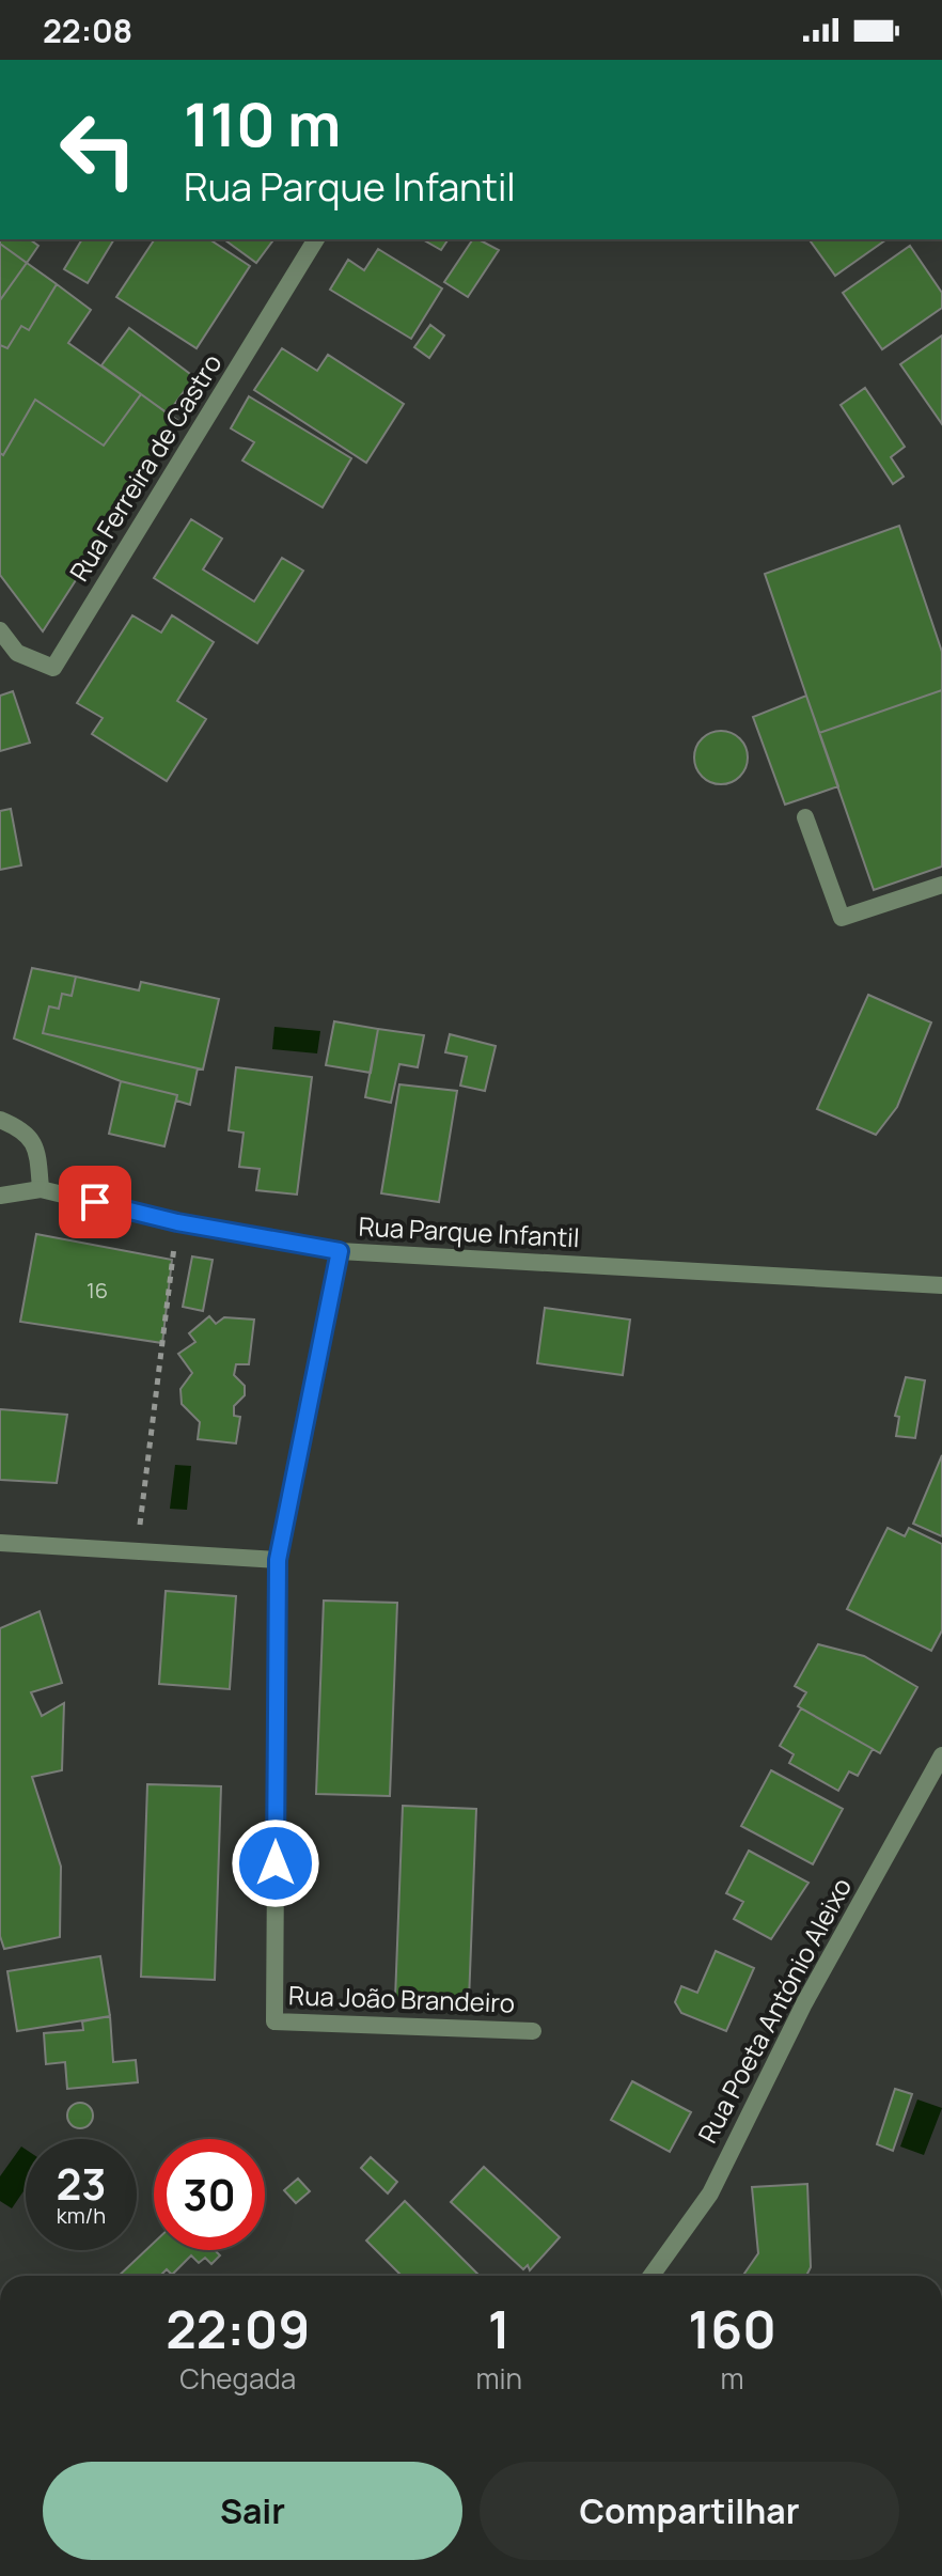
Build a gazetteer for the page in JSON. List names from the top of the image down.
{
  "streets": {
    "street": [
      "Rua Ferreira de Castro",
      "Rua Parque Infantil",
      "Rua João Brandeiro",
      "Rua Poeta António Aleixo"
    ]
  },
  "crossings": [
    ["Rua Parque Infantil", "Rua João Brandeiro"]
  ],
  "house_numbers": ["16"],
  "page": {
    "status": "22:08",
    "turn": ["110 m", "Rua Parque Infantil"],
    "speed": "23 km/h",
    "limit": "30",
    "eta": [
      "22:09",
      "Chegada",
      "1",
      "min",
      "160",
      "m"
    ],
    "buttons": ["Sair", "Compartilhar"]
  }
}
